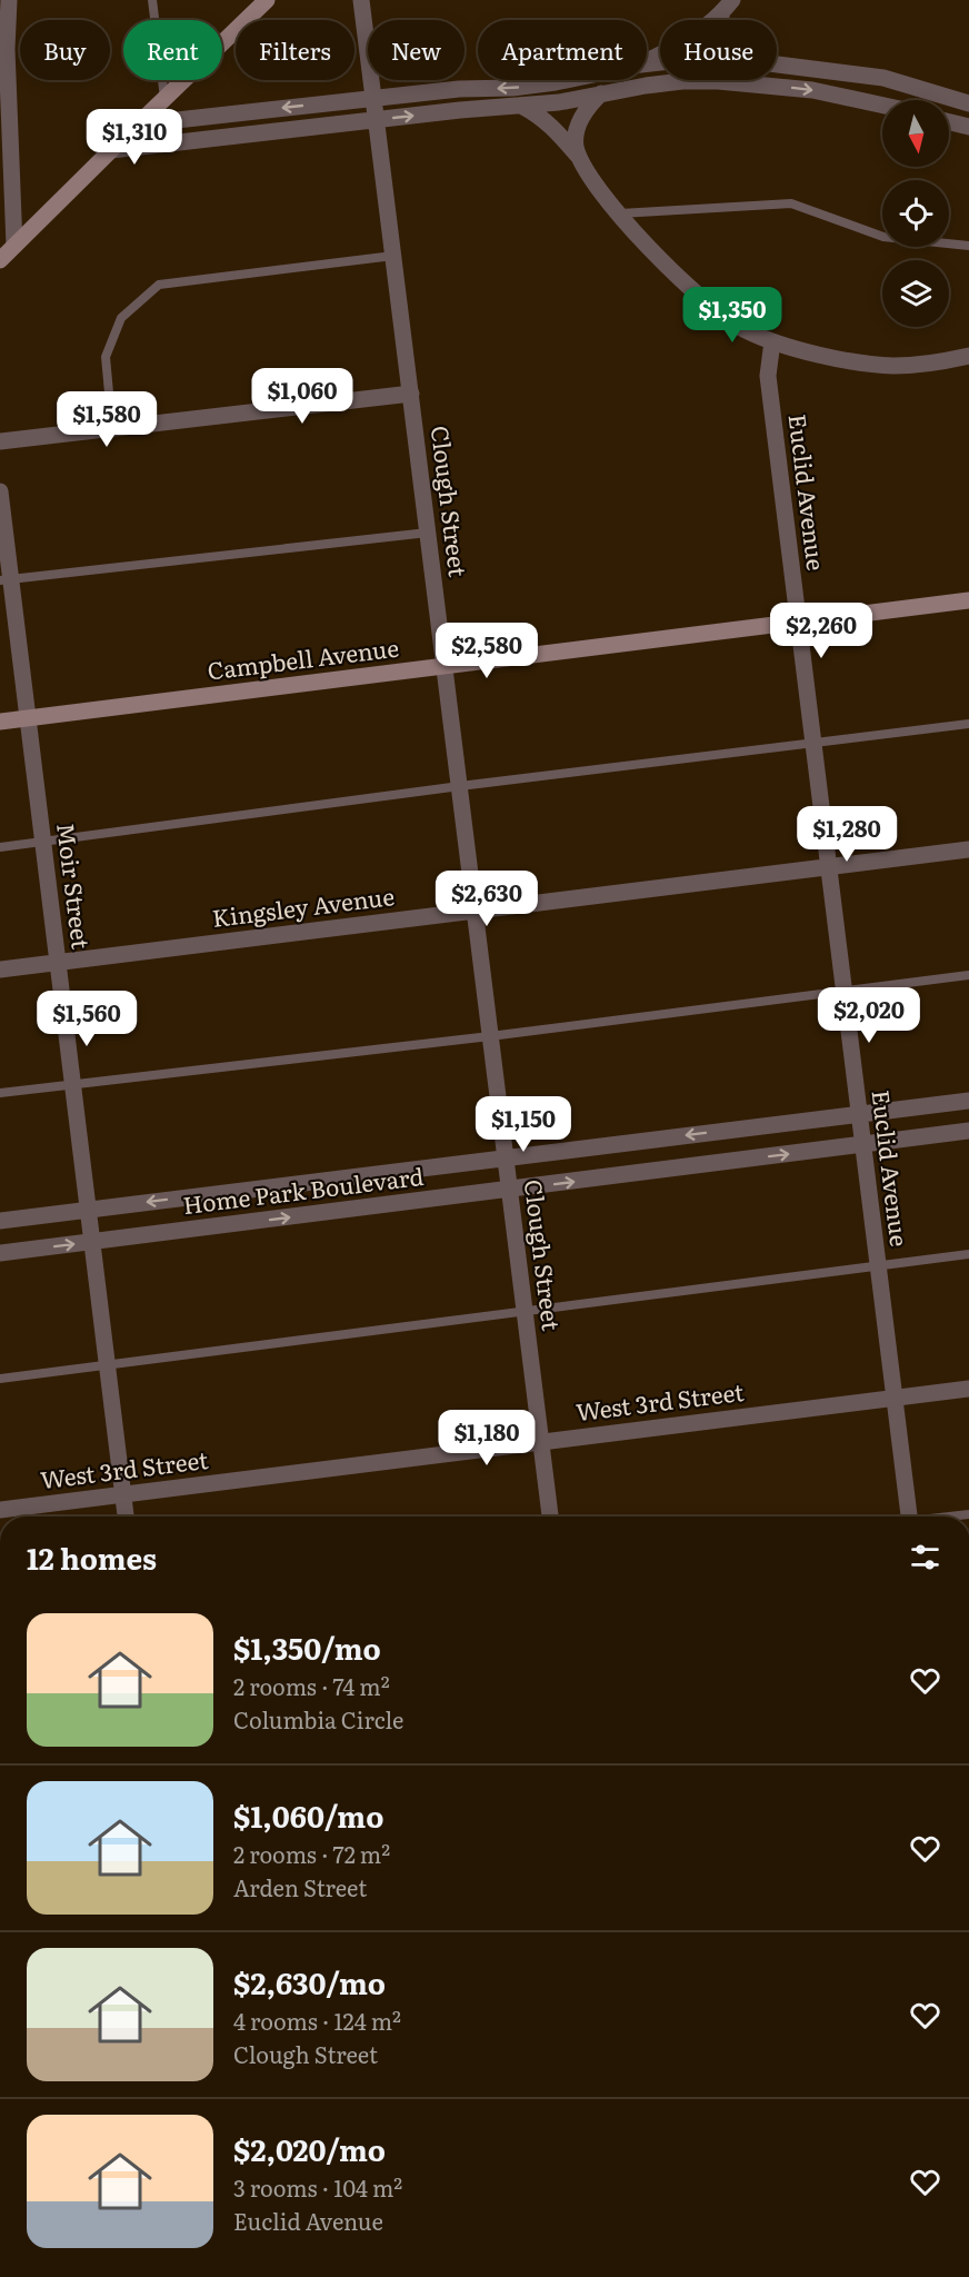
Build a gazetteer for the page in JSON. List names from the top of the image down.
{
  "streets": {
    "main road": ["Campbell Avenue"],
    "street": [
      "Euclid Avenue",
      "Clough Street",
      "Moir Street",
      "Kingsley Avenue",
      "Home Park Boulevard",
      "West 3rd Street"
    ]
  },
  "crossings": [
    ["Euclid Avenue", "Campbell Avenue"],
    ["Euclid Avenue", "Kingsley Avenue"],
    ["Euclid Avenue", "Home Park Boulevard"],
    ["Euclid Avenue", "West 3rd Street"],
    ["Clough Street", "Campbell Avenue"],
    ["Clough Street", "Kingsley Avenue"],
    ["Clough Street", "Home Park Boulevard"],
    ["Clough Street", "West 3rd Street"],
    ["Campbell Avenue", "Moir Street"],
    ["Moir Street", "Kingsley Avenue"],
    ["Moir Street", "Home Park Boulevard"],
    ["Moir Street", "West 3rd Street"]
  ],
  "north": "bottom",
  "page": {
    "chip": [
      "Buy",
      "Rent",
      "Filters",
      "New",
      "Apartment",
      "House"
    ],
    "price": [
      "$1,310",
      "$1,350",
      "$1,060",
      "$1,580",
      "$2,260",
      "$2,580",
      "$1,280",
      "$2,630",
      "$2,020",
      "$1,560",
      "$1,150",
      "$1,180"
    ],
    "heading": "12 homes",
    "list": [
      {
        "name": "$1,350/mo",
        "note": "2 rooms · 74 m² · Columbia Circle"
      },
      {
        "name": "$1,060/mo",
        "note": "2 rooms · 72 m² · Arden Street"
      },
      {
        "name": "$2,630/mo",
        "note": "4 rooms · 124 m² · Clough Street"
      },
      {
        "name": "$2,020/mo",
        "note": "3 rooms · 104 m² · Euclid Avenue"
      }
    ]
  }
}
